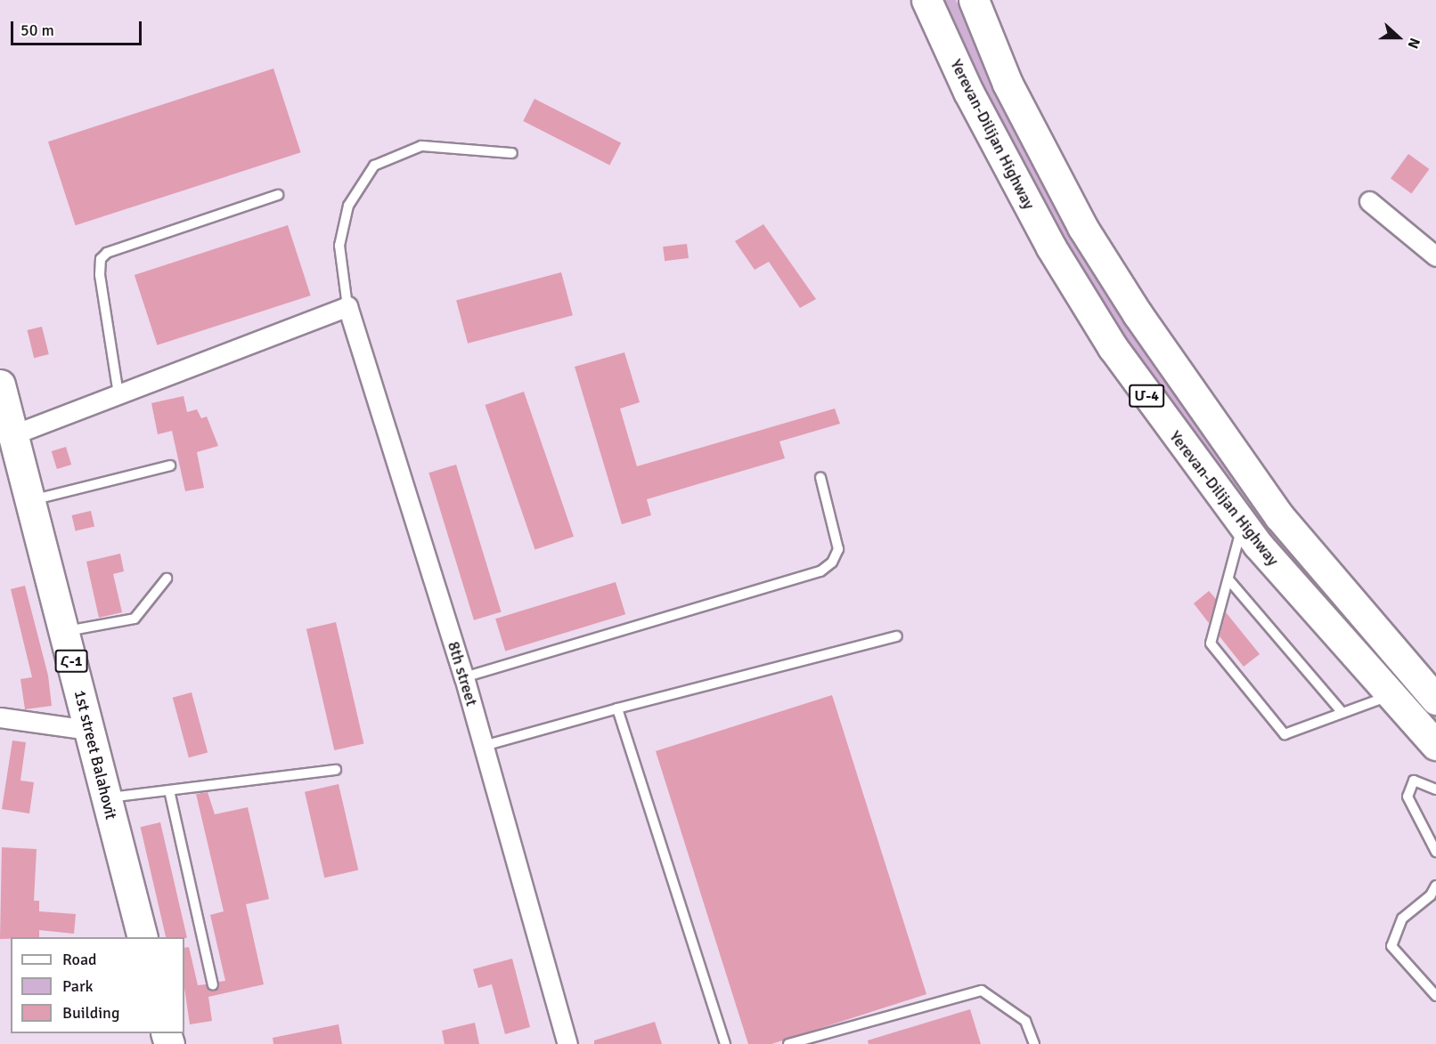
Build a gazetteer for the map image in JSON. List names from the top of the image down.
{
  "streets": {
    "main road": [
      "Yerevan-Dilijan Highway",
      "Մ-4",
      "Հ-1",
      "1st street Balahovit"
    ],
    "street": ["8th street"]
  },
  "legend": ["Road", "Park", "Building"],
  "scale_bar": "50 m",
  "north": "right"
}
